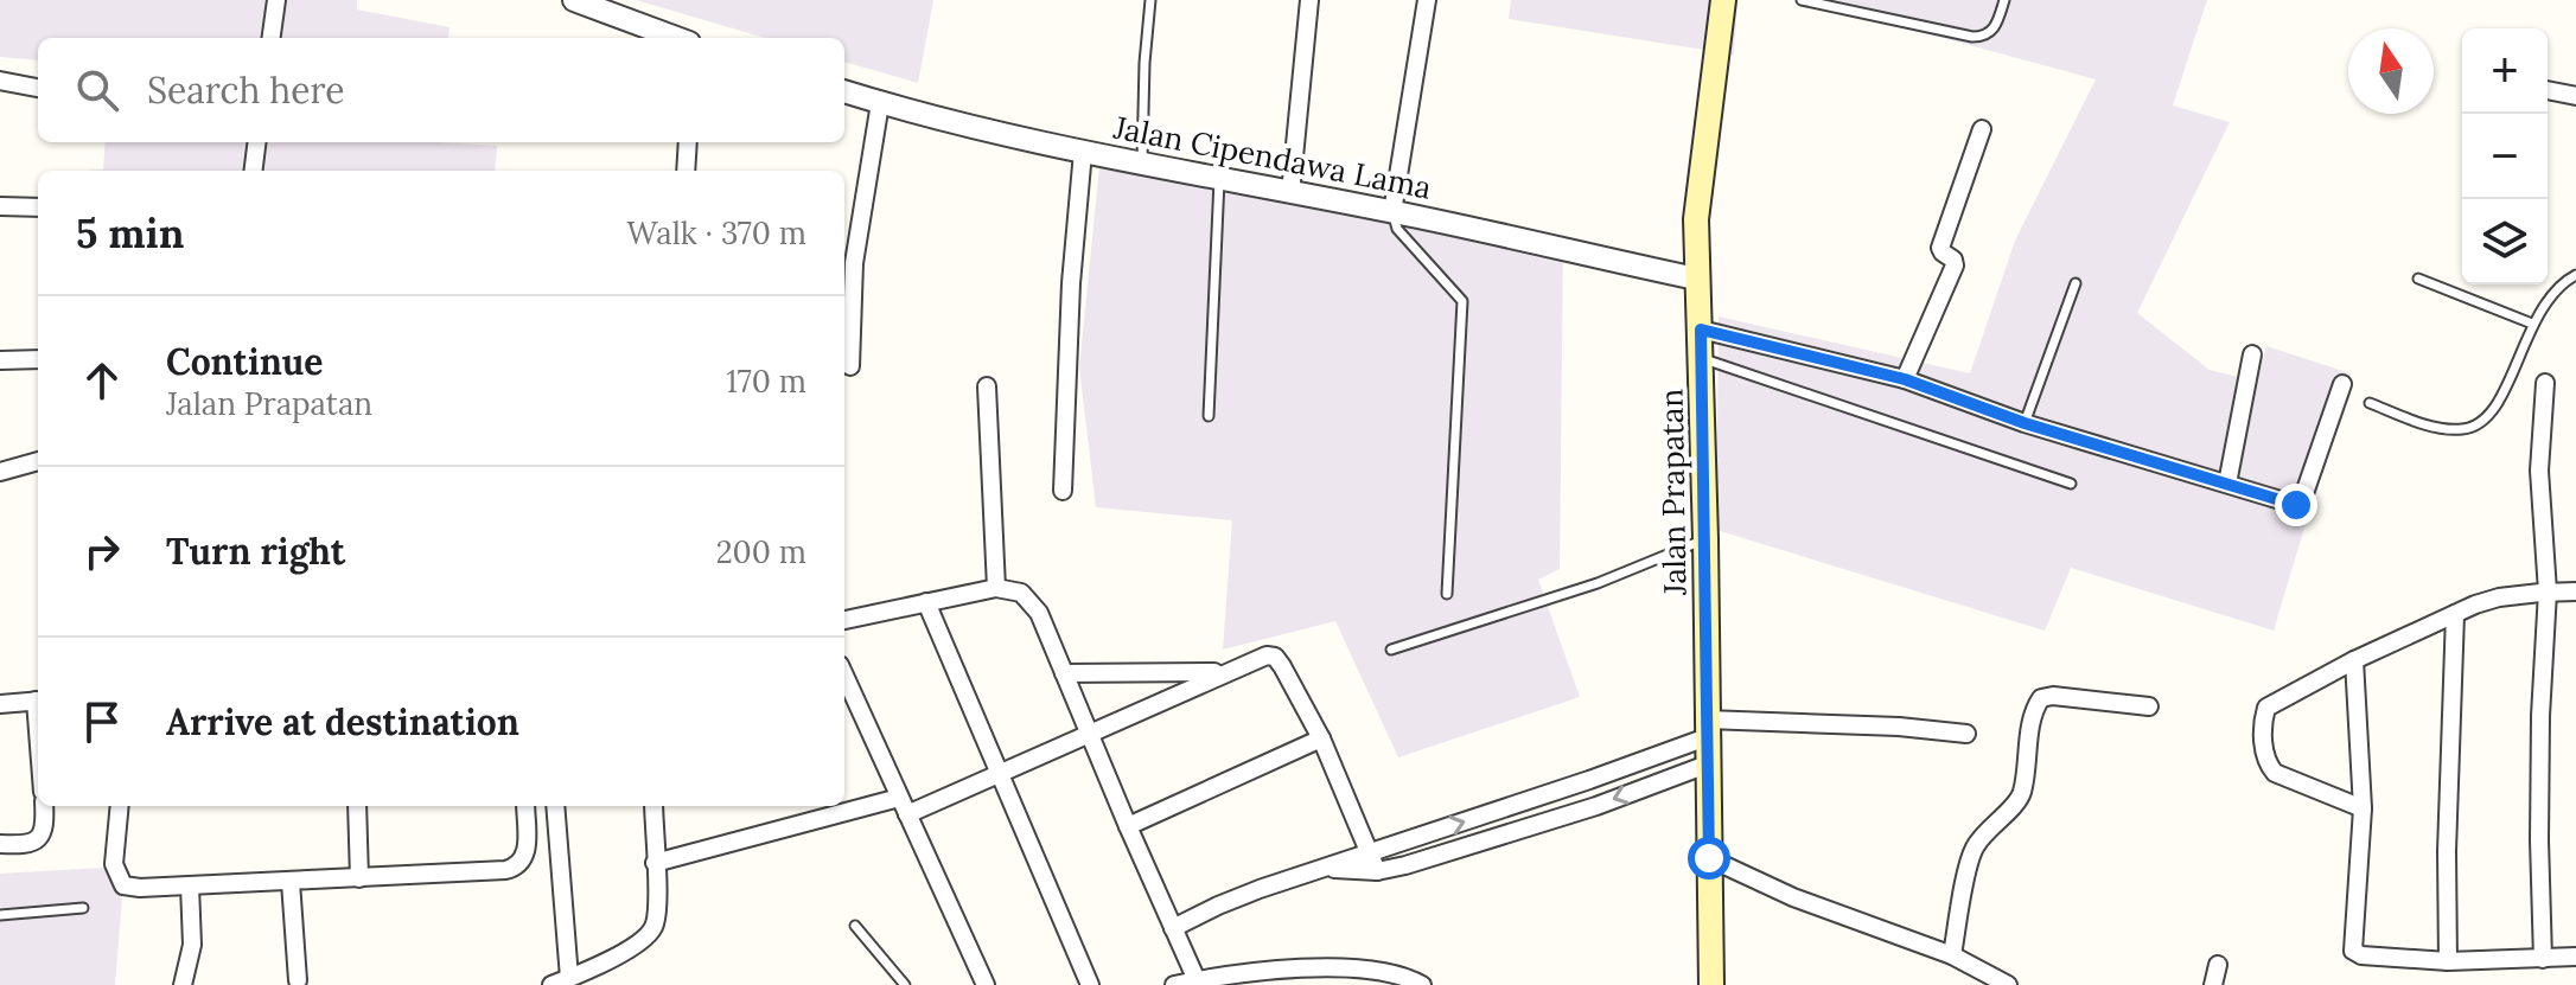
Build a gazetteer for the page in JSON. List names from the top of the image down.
{
  "streets": {
    "main road": ["Jalan Prapatan"],
    "street": ["Jalan Cipendawa Lama"]
  },
  "crossings": [
    ["Jalan Cipendawa Lama", "Jalan Prapatan"]
  ],
  "north": "top",
  "page": {
    "map_buttons": ["+", "−"],
    "search": "Search here",
    "heading": ["5 min", "Walk · 370 m"],
    "list": [
      ["Continue", "Jalan Prapatan", "170 m"],
      ["Turn right", "200 m"],
      "Arrive at destination"
    ]
  }
}
